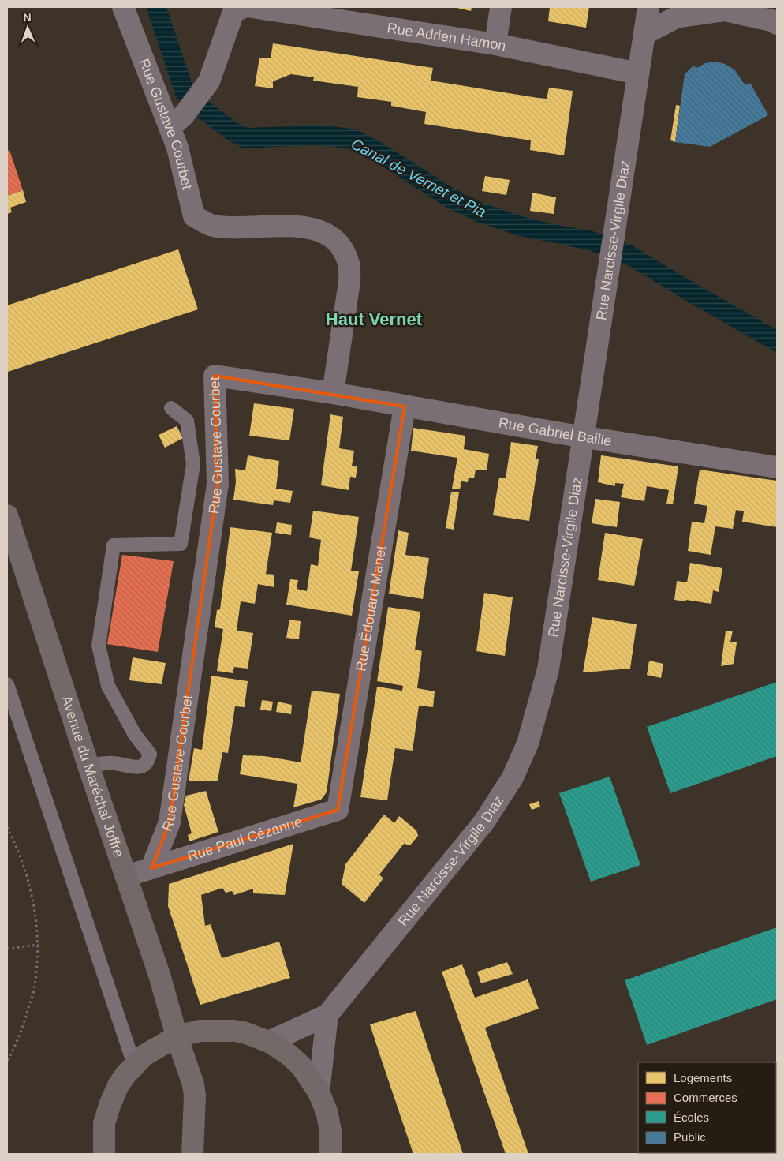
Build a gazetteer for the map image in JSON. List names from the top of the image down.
{
  "streets": {
    "main road": ["Avenue du Maréchal Joffre"],
    "street": [
      "Rue Adrien Hamon",
      "Rue Gustave Courbet",
      "Rue Narcisse-Virgile Diaz",
      "Rue Gabriel Baille",
      "Rue Édouard Manet",
      "Rue Paul Cézanne"
    ]
  },
  "crossings": [
    ["Rue Adrien Hamon", "Rue Narcisse-Virgile Diaz"],
    ["Rue Gustave Courbet", "Rue Gabriel Baille"],
    ["Rue Gustave Courbet", "Rue Paul Cézanne"],
    ["Rue Narcisse-Virgile Diaz", "Rue Gabriel Baille"],
    ["Rue Gabriel Baille", "Rue Édouard Manet"],
    ["Rue Édouard Manet", "Rue Paul Cézanne"]
  ],
  "districts": ["Haut Vernet"],
  "water": ["Canal de Vernet et Pia"],
  "legend": [
    "Logements",
    "Commerces",
    "Écoles",
    "Public"
  ],
  "north": "top"
}
